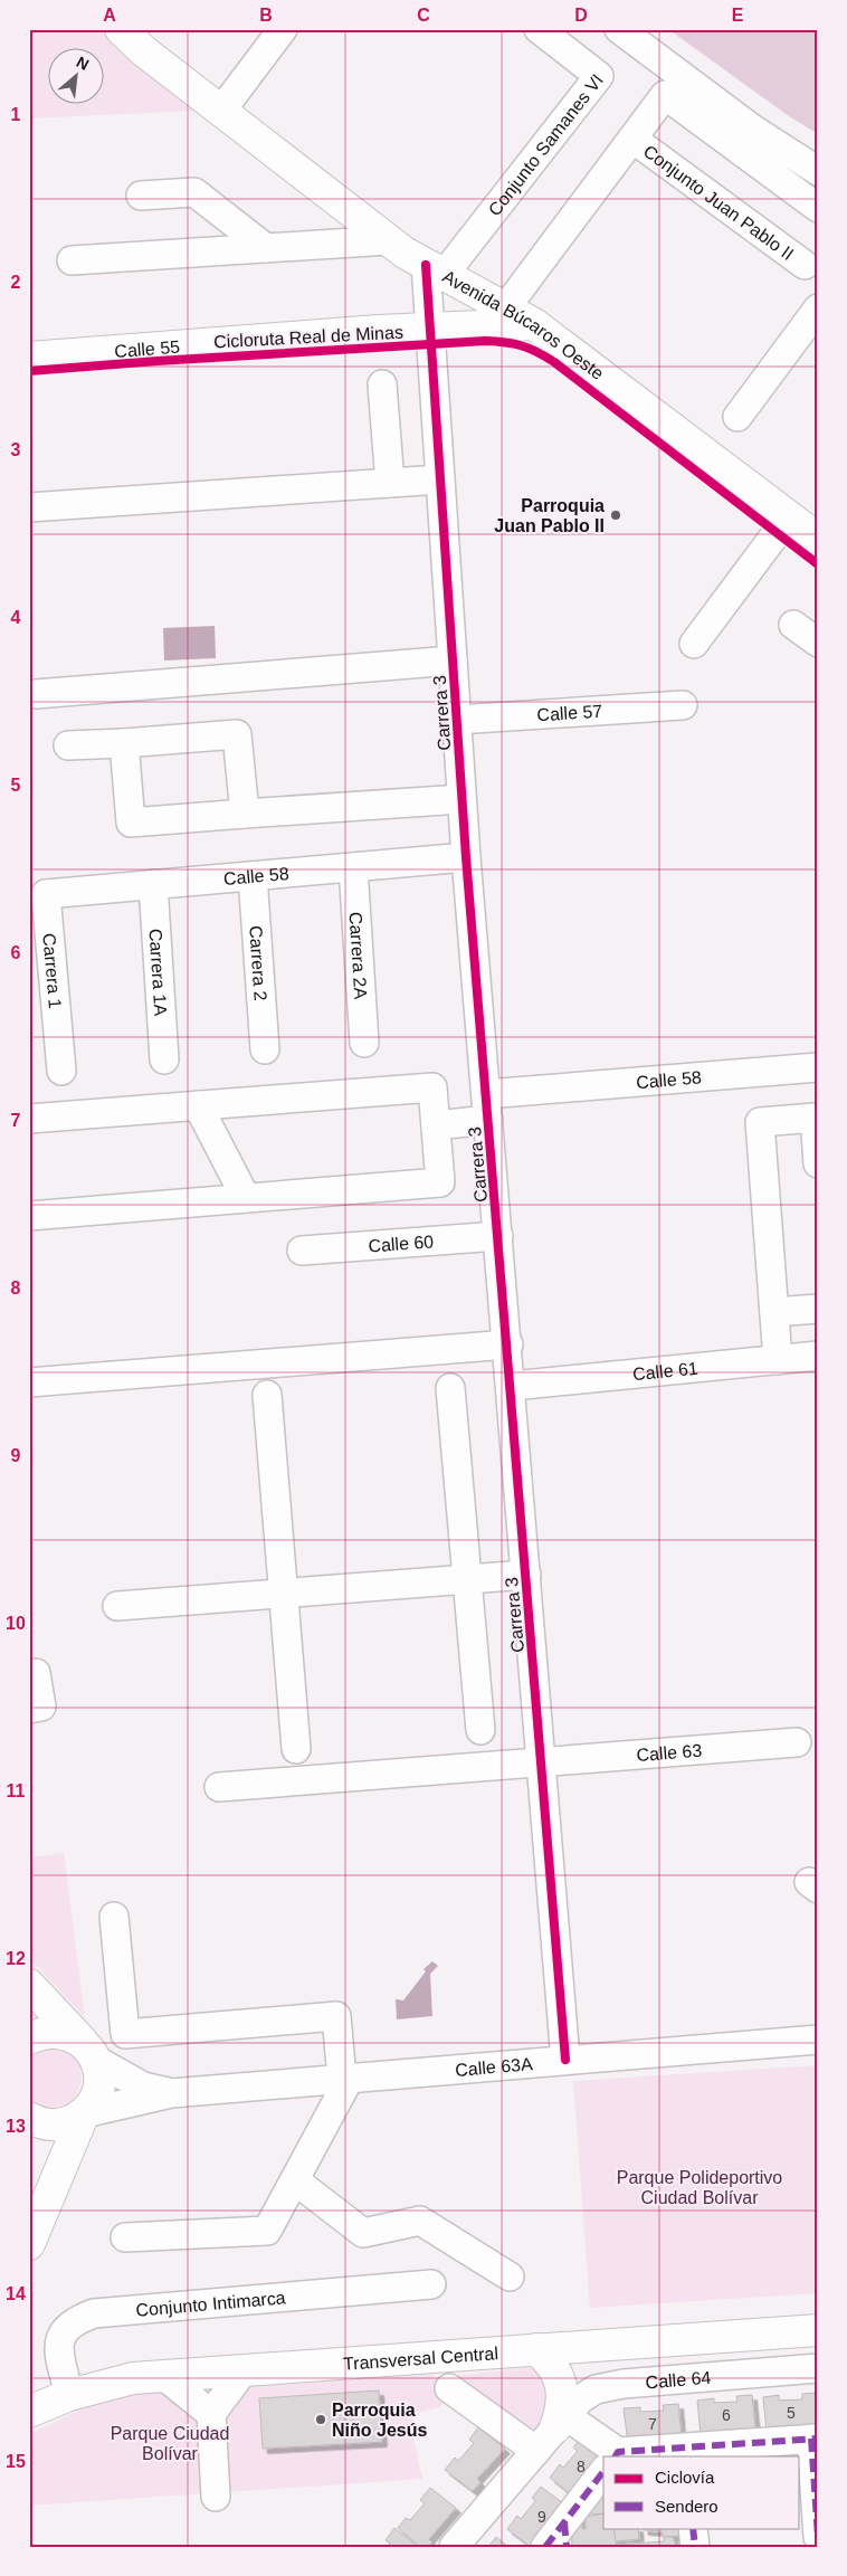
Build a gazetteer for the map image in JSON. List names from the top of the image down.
{
  "streets": {
    "main road": ["Avenida Búcaros Oeste", "Calle 55", "Transversal Central"],
    "street": [
      "Conjunto Samanes VI",
      "Conjunto Juan Pablo II",
      "Calle 57",
      "Carrera 3",
      "Calle 58",
      "Carrera 2A",
      "Carrera 2",
      "Carrera 1",
      "Carrera 1A",
      "Calle 60",
      "Calle 61",
      "Calle 63",
      "Calle 63A",
      "Conjunto Intimarca",
      "Calle 64"
    ],
    "cycle path": ["Cicloruta Real de Minas"]
  },
  "crossings": [
    ["Conjunto Samanes VI", "Avenida Búcaros Oeste"],
    ["Conjunto Samanes VI", "Carrera 3"],
    ["Conjunto Juan Pablo II", "Avenida Búcaros Oeste"],
    ["Avenida Búcaros Oeste", "Calle 55"],
    ["Avenida Búcaros Oeste", "Carrera 3"],
    ["Calle 55", "Carrera 3"],
    ["Calle 57", "Carrera 3"],
    ["Carrera 3", "Calle 58"],
    ["Carrera 3", "Calle 60"],
    ["Carrera 3", "Calle 61"],
    ["Carrera 3", "Calle 63"],
    ["Carrera 3", "Calle 63A"],
    ["Calle 58", "Carrera 2A"],
    ["Calle 58", "Carrera 2"],
    ["Calle 58", "Carrera 1"],
    ["Calle 58", "Carrera 1A"],
    ["Conjunto Intimarca", "Transversal Central"]
  ],
  "parks": ["Parque Polideportivo Ciudad Bolívar", "Parque Ciudad Bolívar"],
  "places": ["Parroquia Juan Pablo II", "Parroquia Niño Jesús"],
  "house_numbers": [
    "5",
    "6",
    "7",
    "8",
    "9"
  ],
  "legend": ["Ciclovía", "Sendero"],
  "north": "top right",
  "grid": {
    "columns": [
      "A",
      "B",
      "C",
      "D",
      "E"
    ],
    "rows": [
      "1",
      "2",
      "3",
      "4",
      "5",
      "6",
      "7",
      "8",
      "9",
      "10",
      "11",
      "12",
      "13",
      "14",
      "15"
    ]
  }
}
